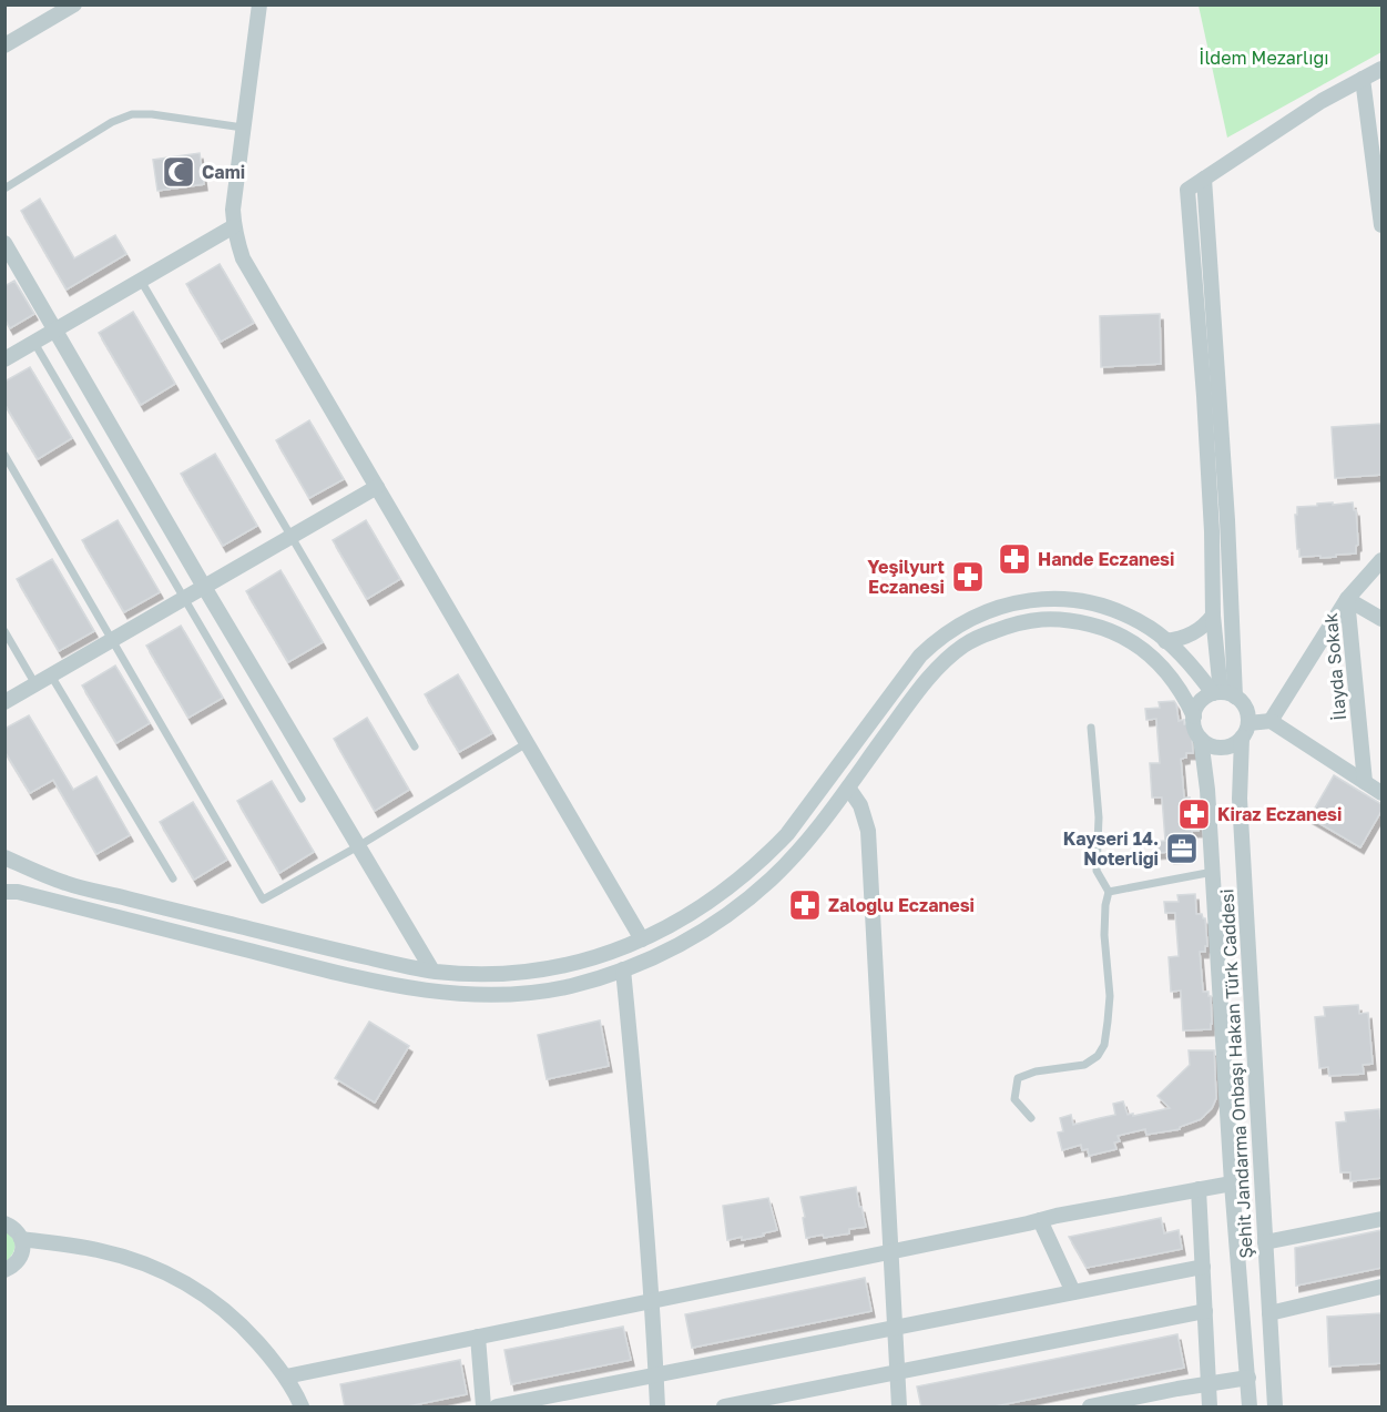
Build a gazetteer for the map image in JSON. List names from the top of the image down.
{
  "streets": {
    "street": ["İlayda Sokak", "Şehit Jandarma Onbaşı Hakan Türk Caddesi"]
  },
  "parks": ["İldem Mezarlığı"],
  "places": {
    "mosque": ["Cami"],
    "pharmacy": [
      "Hande Eczanesi",
      "Yeşilyurt Eczanesi",
      "Kiraz Eczanesi",
      "Zaloğlu Eczanesi"
    ],
    "office": ["Kayseri 14. Noterliği"]
  }
}
